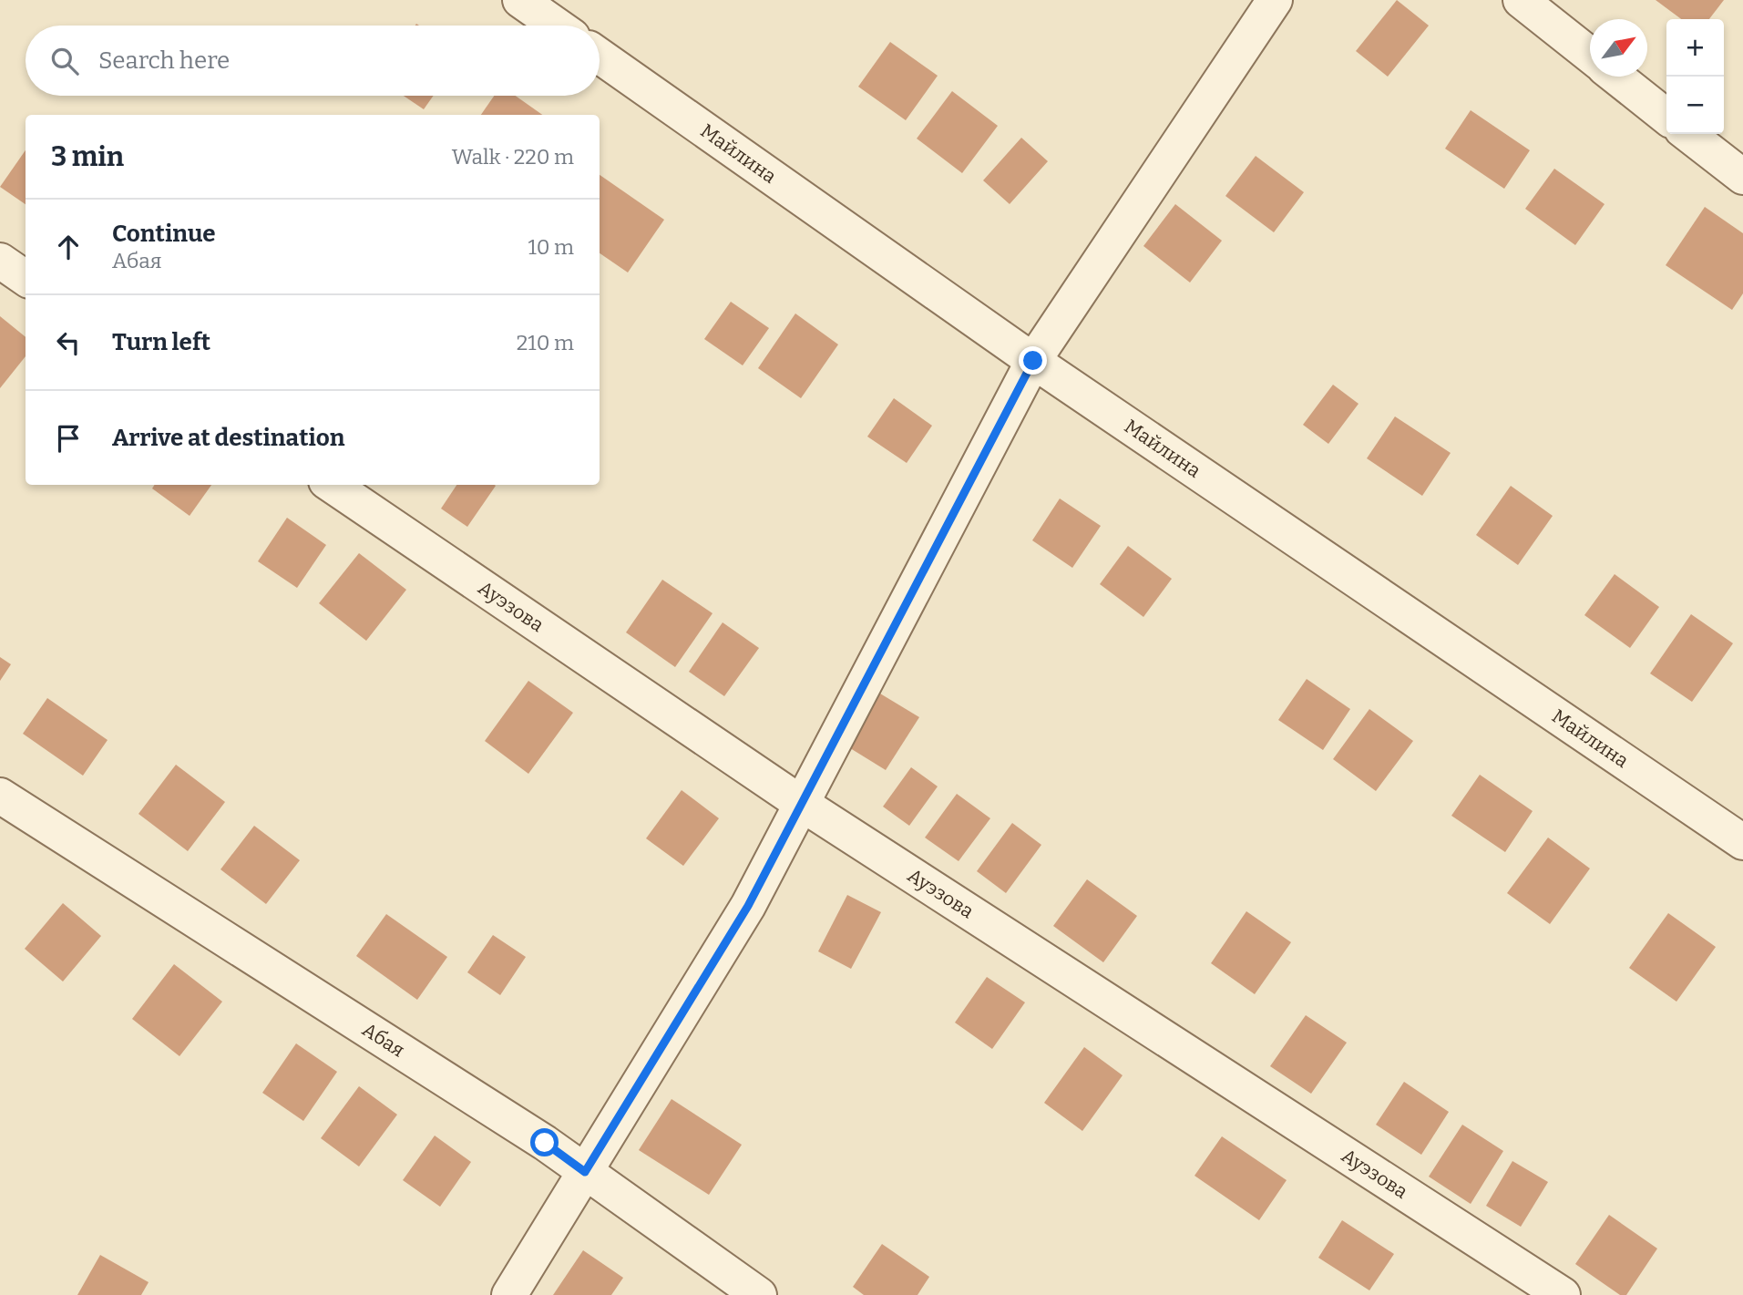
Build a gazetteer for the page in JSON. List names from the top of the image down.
{
  "streets": {
    "street": ["Майлина", "Ауэзова", "Абая"]
  },
  "north": "top right",
  "page": {
    "map_buttons": ["+", "−"],
    "search": "Search here",
    "heading": ["3 min", "Walk · 220 m"],
    "list": [
      ["Continue", "Абая", "10 m"],
      ["Turn left", "210 m"],
      "Arrive at destination"
    ]
  }
}
